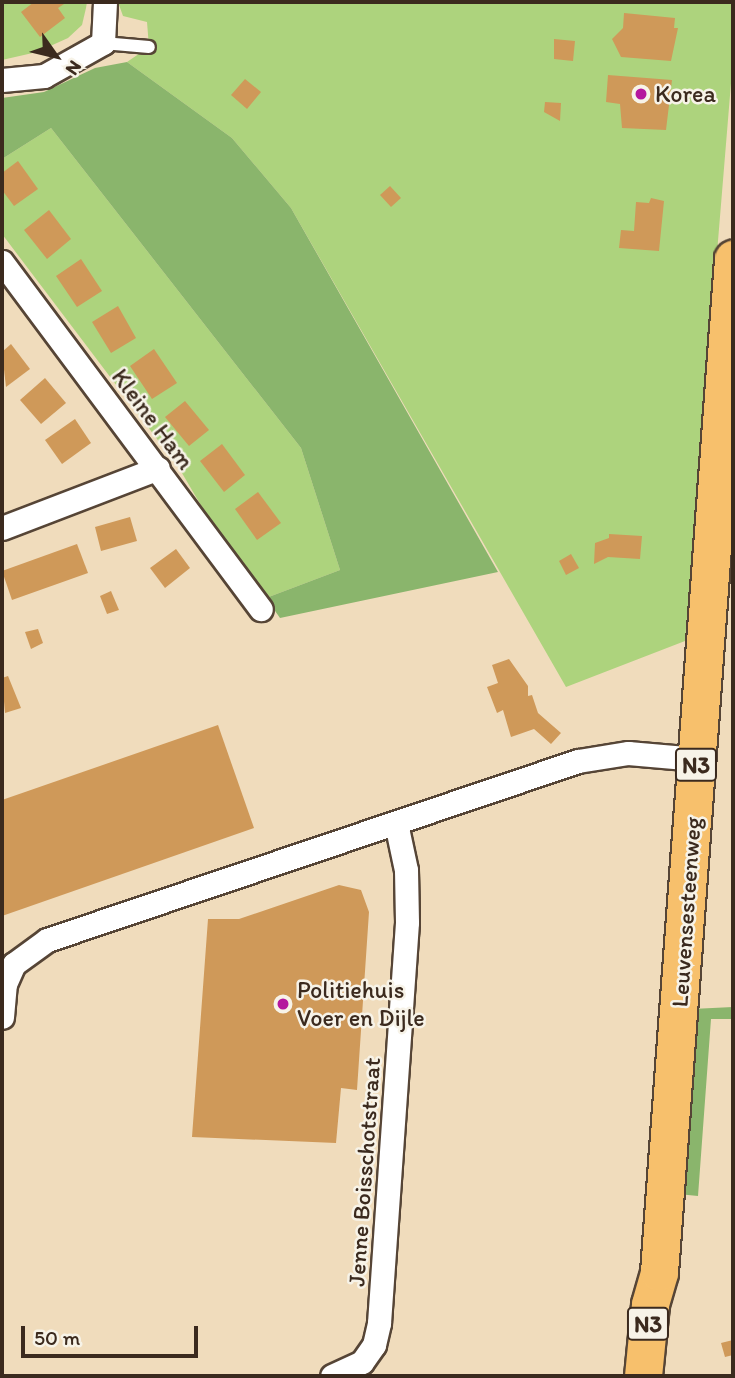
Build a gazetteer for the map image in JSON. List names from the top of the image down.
{
  "streets": {
    "main road": ["N3", "Leuvensesteenweg"],
    "street": ["Kleine Ham", "Jenne Boisschotstraat"]
  },
  "places": ["Korea", "Politiehuis Voer en Dijle"],
  "scale_bar": "50 m",
  "north": "bottom right"
}
